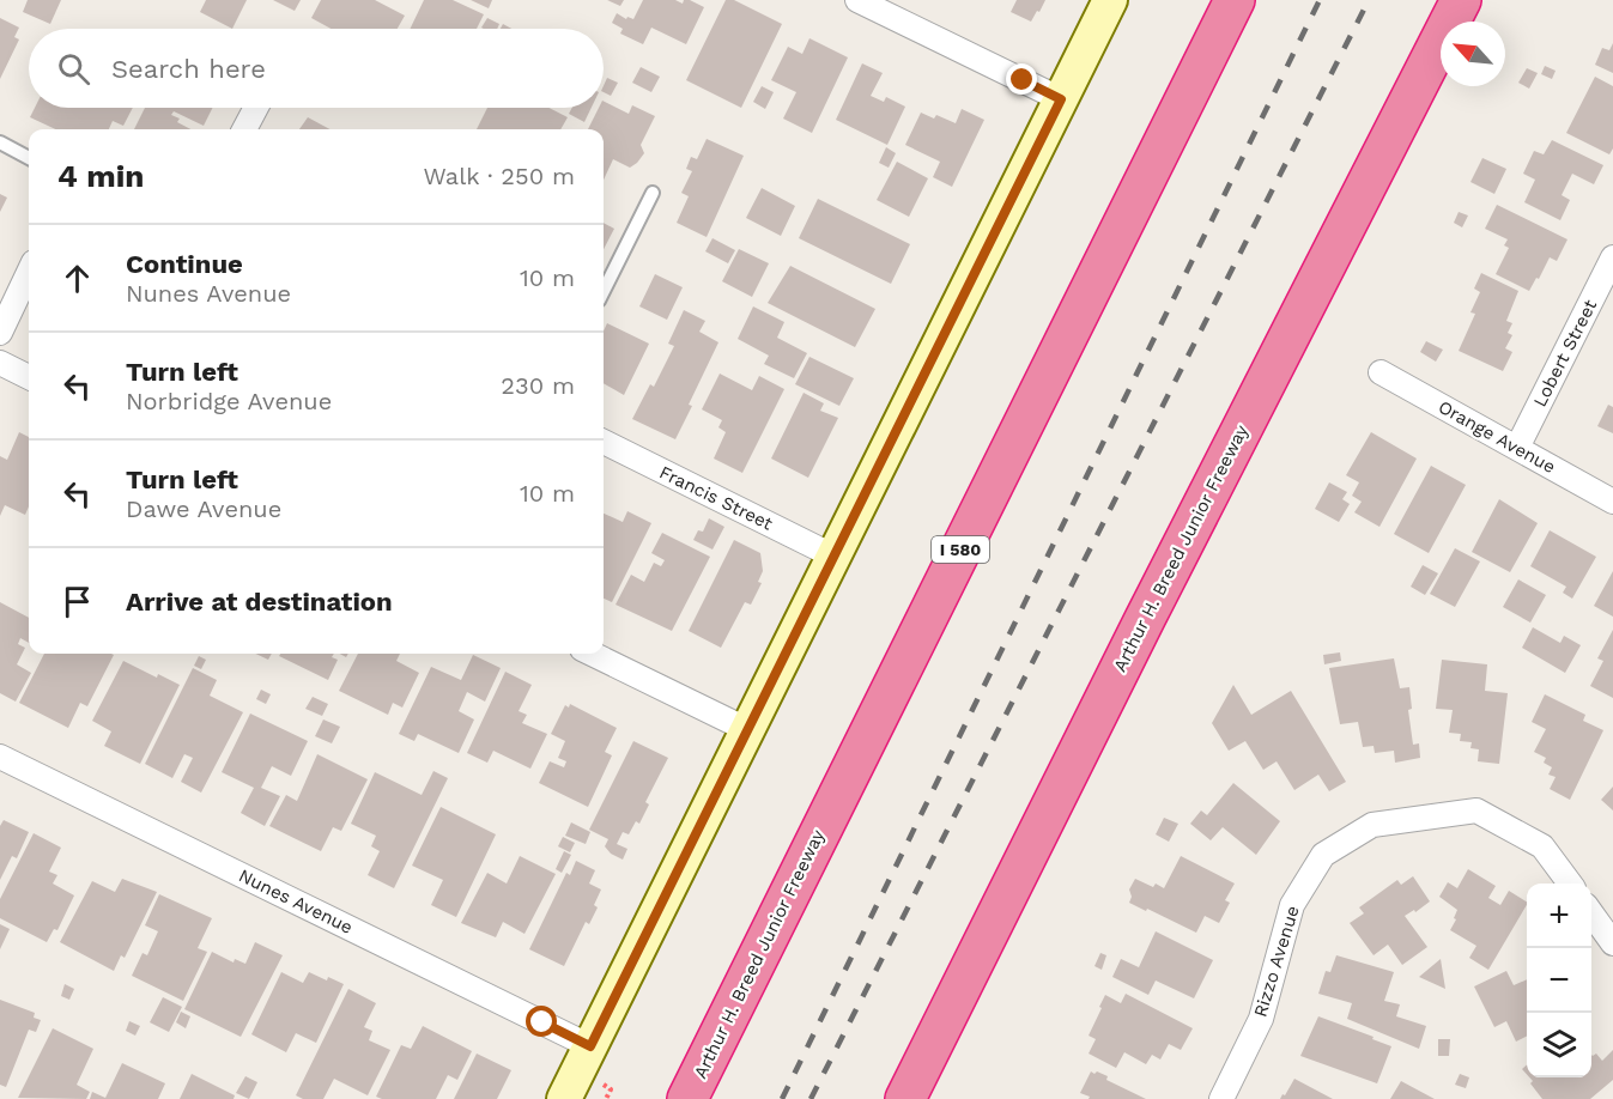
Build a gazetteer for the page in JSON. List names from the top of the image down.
{
  "streets": {
    "highway": ["Arthur H. Breed Junior Freeway", "I 580"],
    "street": [
      "Lobert Street",
      "Orange Avenue",
      "Francis Street",
      "Nunes Avenue",
      "Rizzo Avenue"
    ]
  },
  "crossings": [
    ["Lobert Street", "Orange Avenue"]
  ],
  "north": "top left",
  "page": {
    "search": "Search here",
    "heading": ["4 min", "Walk · 250 m"],
    "list": [
      ["Continue", "Nunes Avenue", "10 m"],
      ["Turn left", "Norbridge Avenue", "230 m"],
      ["Turn left", "Dawe Avenue", "10 m"],
      "Arrive at destination"
    ],
    "map_buttons": ["+", "−"]
  }
}
